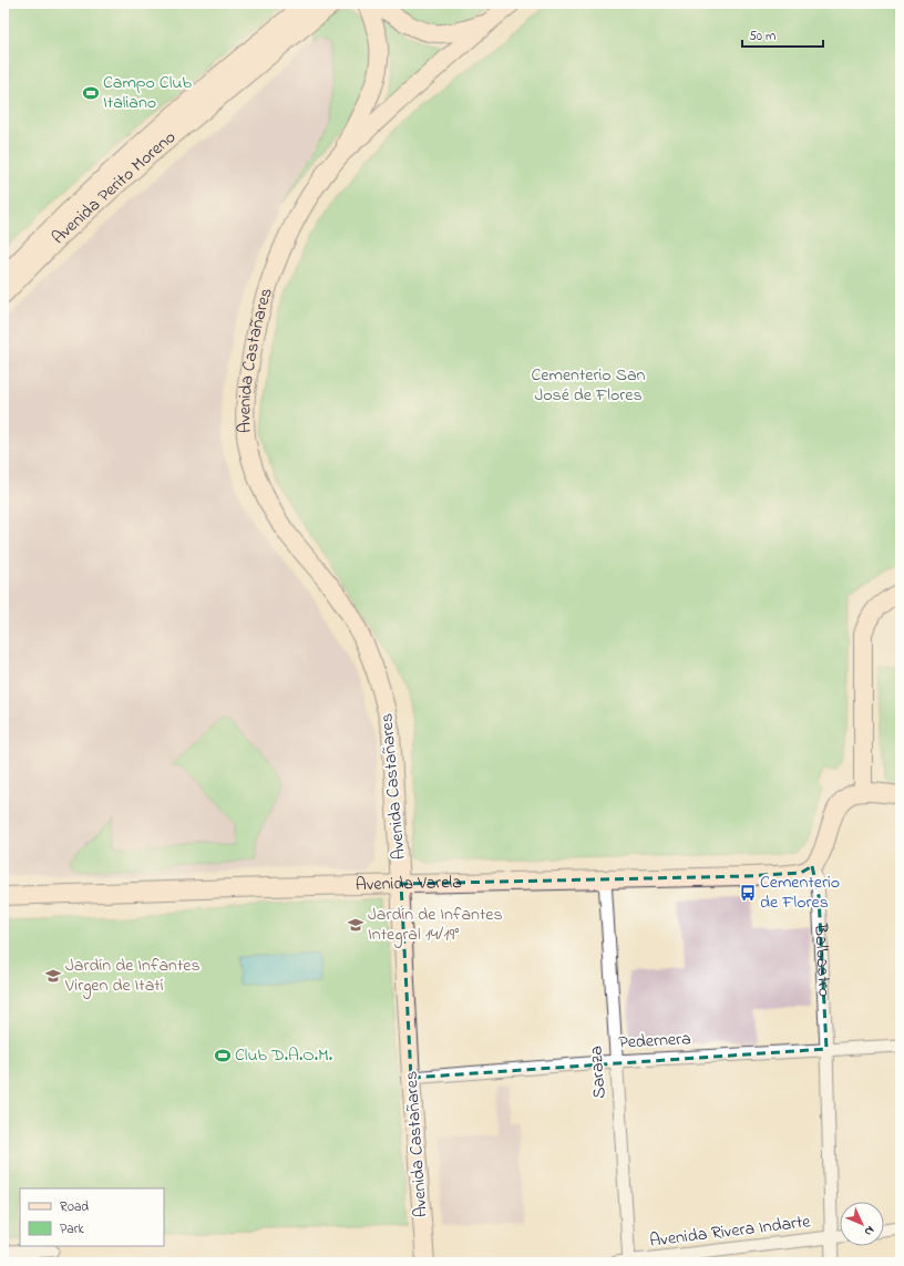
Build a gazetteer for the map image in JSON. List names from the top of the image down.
{
  "streets": {
    "main road": ["Avenida Perito Moreno", "Avenida Castañares", "Avenida Varela"],
    "street": [
      "Balbastro",
      "Pedernera",
      "Saraza",
      "Avenida Rivera Indarte"
    ]
  },
  "crossings": [
    ["Avenida Castañares", "Avenida Varela"],
    ["Avenida Castañares", "Pedernera"],
    ["Avenida Varela", "Balbastro"],
    ["Avenida Varela", "Saraza"],
    ["Balbastro", "Pedernera"],
    ["Balbastro", "Avenida Rivera Indarte"],
    ["Pedernera", "Saraza"],
    ["Saraza", "Avenida Rivera Indarte"]
  ],
  "parks": ["Cementerio San José de Flores"],
  "places": {
    "sports": ["Campo Club Italiano", "Club D.A.O.M."],
    "bus stop": ["Cementerio de Flores"],
    "school or university": ["Jardín de Infantes Integral 14/19°", "Jardín de Infantes Virgen de Itatí"]
  },
  "legend": ["Road", "Park"],
  "scale_bar": "50 m",
  "north": "bottom right"
}
